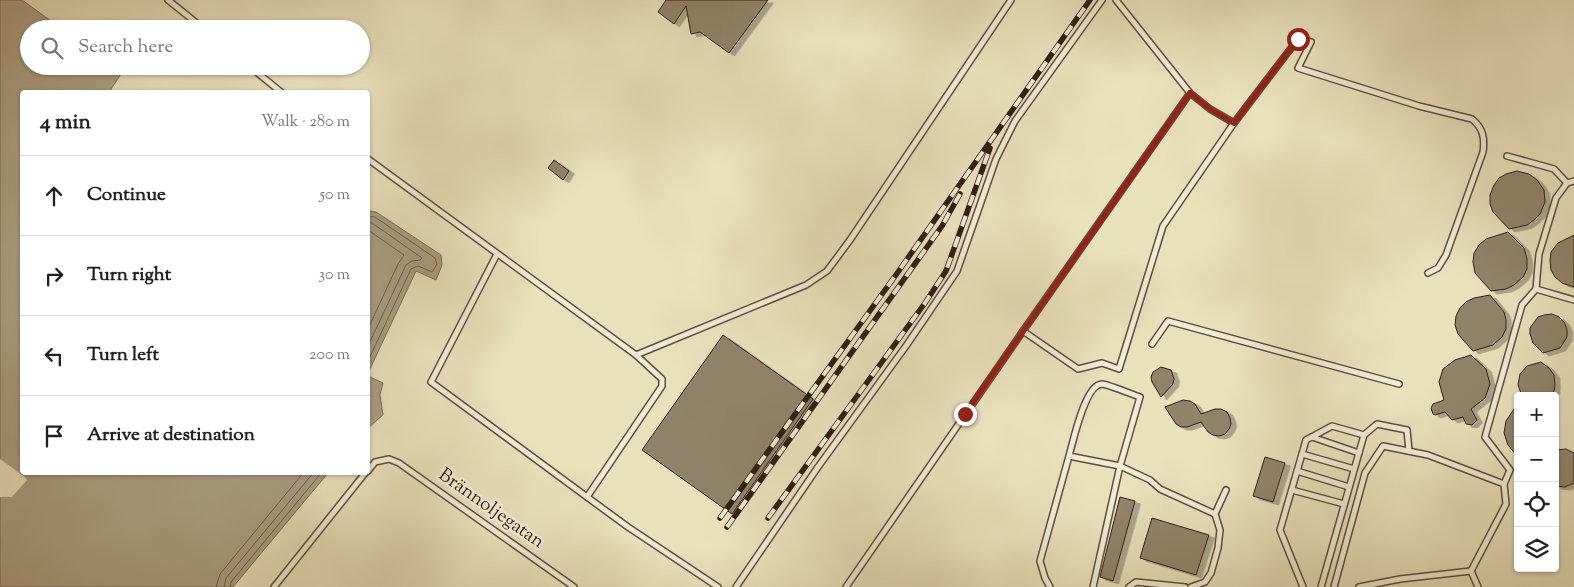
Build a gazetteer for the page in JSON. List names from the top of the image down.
{
  "streets": {
    "lane": ["Brännoljegatan"]
  },
  "page": {
    "search": "Search here",
    "heading": ["4 min", "Walk · 280 m"],
    "list": [
      ["Continue", "50 m"],
      ["Turn right", "30 m"],
      ["Turn left", "200 m"],
      "Arrive at destination"
    ],
    "map_buttons": ["+", "−"]
  }
}
